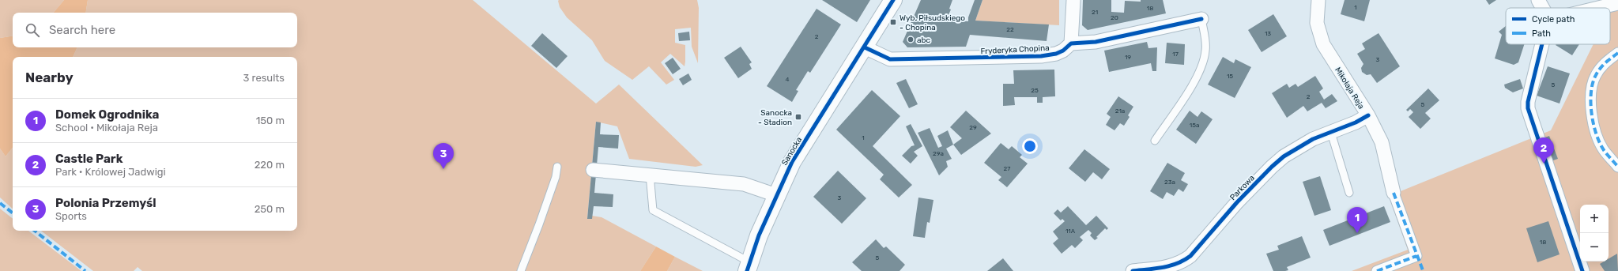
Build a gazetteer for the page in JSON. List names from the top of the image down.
{
  "streets": {
    "main road": ["Sanocka"],
    "street": ["Fryderyka Chopina", "Mikołaja Reja", "Parkowa"]
  },
  "crossings": [
    ["Fryderyka Chopina", "Sanocka"],
    ["Mikołaja Reja", "Parkowa"]
  ],
  "places": {
    "transit": ["Wyb. Piłsudskiego - Chopina", "Sanocka - Stadion"],
    "other": ["abc"]
  },
  "house_numbers": [
    "1",
    "18",
    "21",
    "20",
    "22",
    "13",
    "2",
    "17",
    "19",
    "3",
    "15",
    "4",
    "5",
    "25",
    "2",
    "5",
    "21a",
    "15a",
    "29",
    "1",
    "29a",
    "27",
    "23a",
    "3",
    "11A",
    "18",
    "5"
  ],
  "legend": ["Cycle path", "Path"],
  "page": {
    "search": "Search here",
    "heading": ["Nearby", "3 results"],
    "list": [
      {
        "mark": "1",
        "name": "Domek Ogrodnika",
        "note": "School · Mikołaja Reja",
        "value": "150 m"
      },
      {
        "mark": "2",
        "name": "Castle Park",
        "note": "Park · Królowej Jadwigi",
        "value": "220 m"
      },
      {
        "mark": "3",
        "name": "Polonia Przemyśl",
        "note": "Sports",
        "value": "250 m"
      }
    ],
    "pins": ["2", "3", "1"],
    "map_buttons": ["+", "−"]
  }
}
